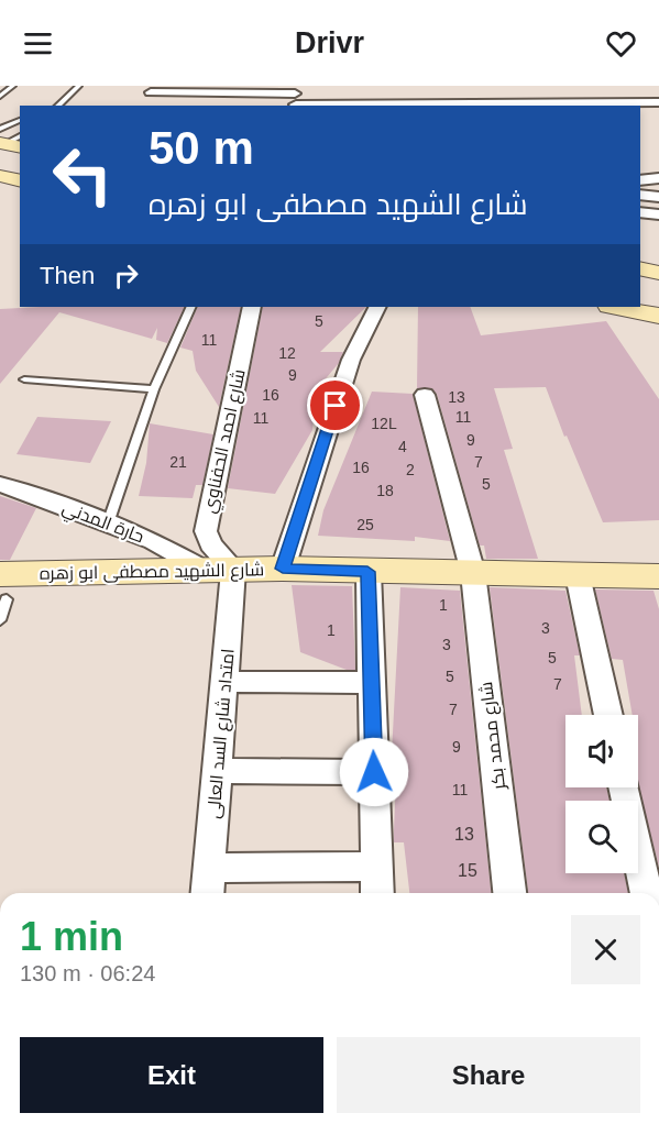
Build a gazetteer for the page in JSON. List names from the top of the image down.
{
  "streets": {
    "street": [
      "شارع احمد الحفناوي",
      "حارة المدني",
      "شارع الشهيد مصطفى ابو زهره",
      "امتداد شارع السد العالى",
      "شارع محمد بكر"
    ]
  },
  "crossings": [
    ["شارع احمد الحفناوي", "حارة المدني"],
    ["شارع احمد الحفناوي", "شارع الشهيد مصطفى ابو زهره"],
    ["شارع احمد الحفناوي", "امتداد شارع السد العالى"],
    ["حارة المدني", "شارع الشهيد مصطفى ابو زهره"],
    ["حارة المدني", "امتداد شارع السد العالى"],
    ["شارع الشهيد مصطفى ابو زهره", "امتداد شارع السد العالى"],
    ["شارع الشهيد مصطفى ابو زهره", "شارع محمد بكر"]
  ],
  "house_numbers": [
    "5",
    "11",
    "12",
    "9",
    "16",
    "13",
    "11",
    "11",
    "12L",
    "9",
    "4",
    "21",
    "7",
    "16",
    "2",
    "5",
    "18",
    "25",
    "1",
    "3",
    "1",
    "3",
    "5",
    "5",
    "7",
    "7",
    "9",
    "11",
    "13",
    "15"
  ],
  "page": {
    "header": "Drivr",
    "turn": ["50 m", "شارع الشهيد مصطفى ابو زهره"],
    "then": "Then",
    "heading": ["1 min", "130 m · 06:24"],
    "buttons": ["Exit", "Share"]
  }
}
